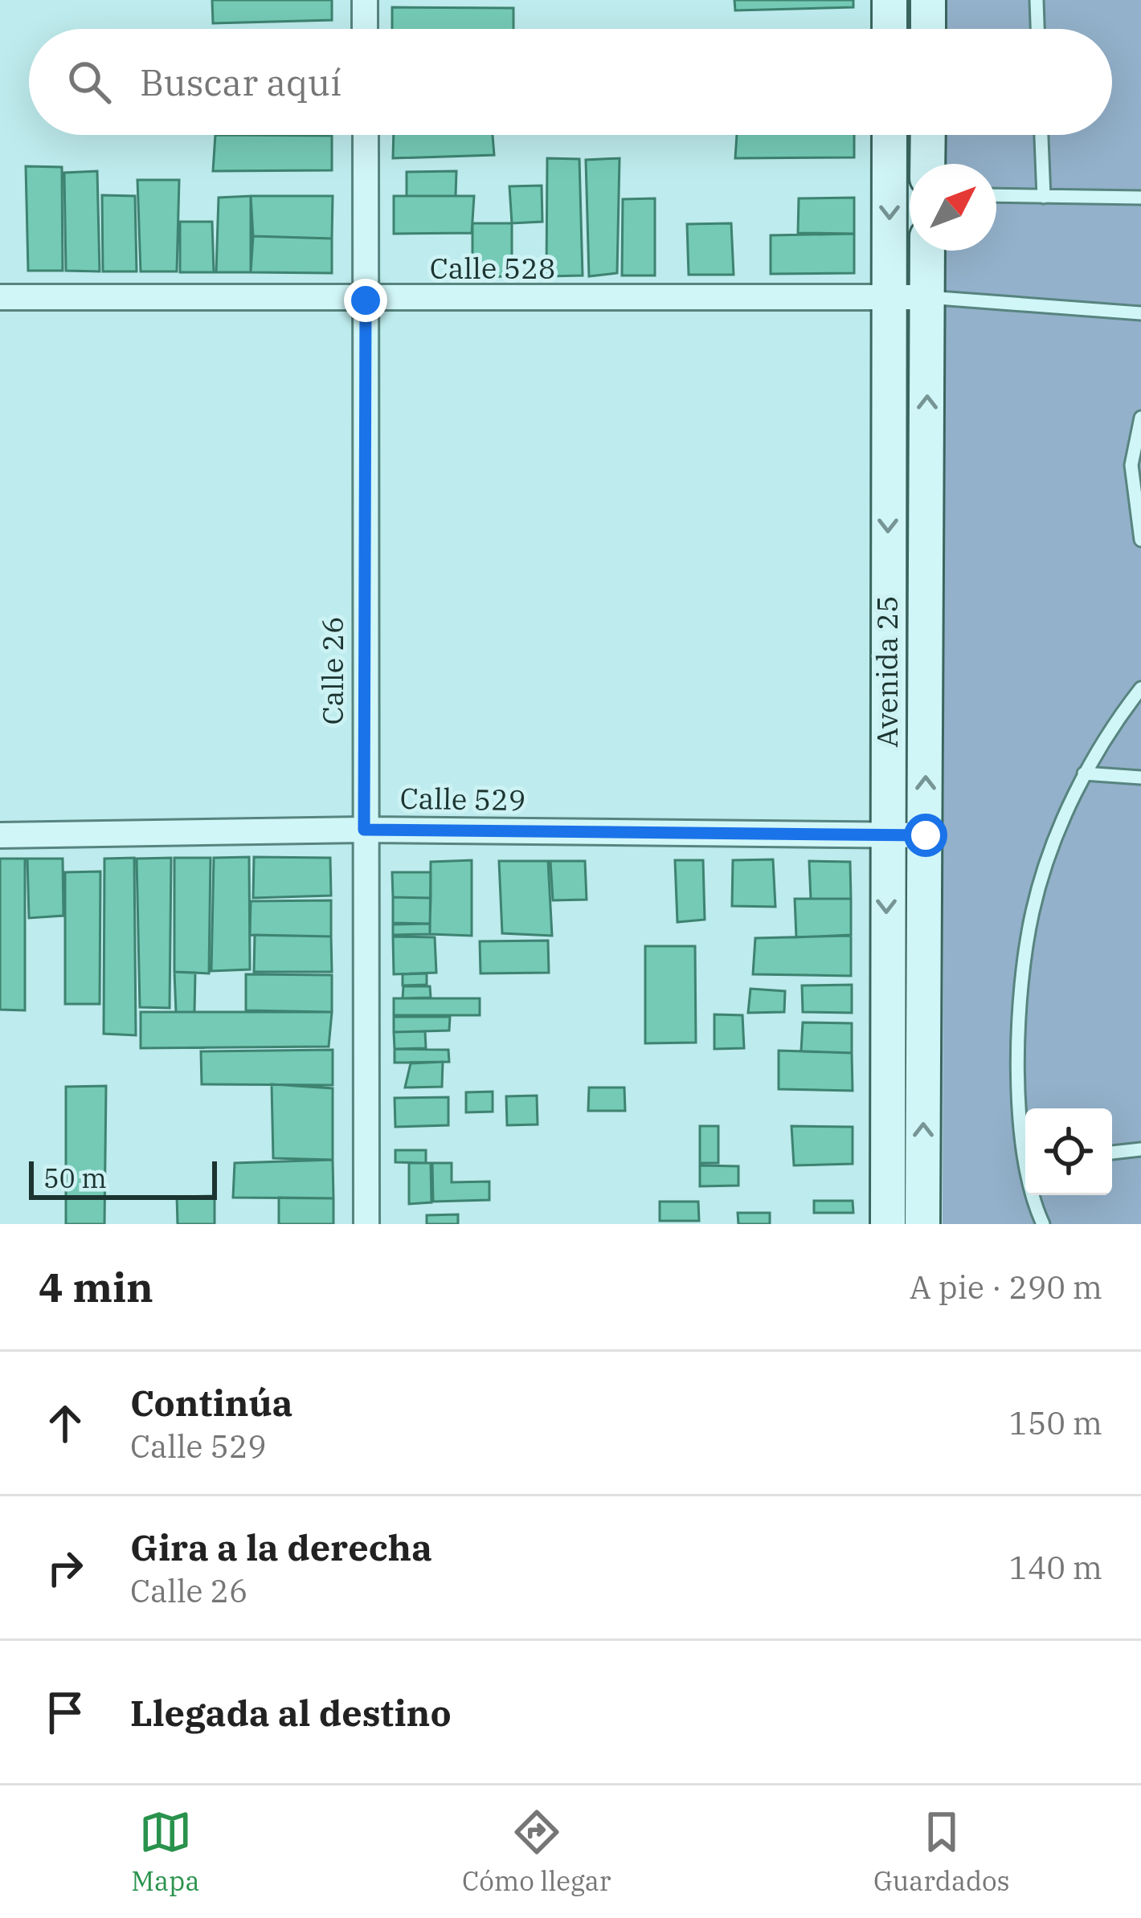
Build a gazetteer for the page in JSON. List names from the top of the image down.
{
  "streets": {
    "main road": ["Avenida 25"],
    "street": ["Calle 528", "Calle 26", "Calle 529"]
  },
  "crossings": [
    ["Calle 528", "Calle 26"],
    ["Calle 528", "Avenida 25"],
    ["Calle 26", "Calle 529"],
    ["Avenida 25", "Calle 529"]
  ],
  "scale_bar": "50 m",
  "north": "top right",
  "page": {
    "search": "Buscar aquí",
    "scale": "50 m",
    "heading": ["4 min", "A pie · 290 m"],
    "list": [
      ["Continúa", "Calle 529", "150 m"],
      ["Gira a la derecha", "Calle 26", "140 m"],
      "Llegada al destino"
    ],
    "nav": ["Mapa", "Cómo llegar", "Guardados"]
  }
}
